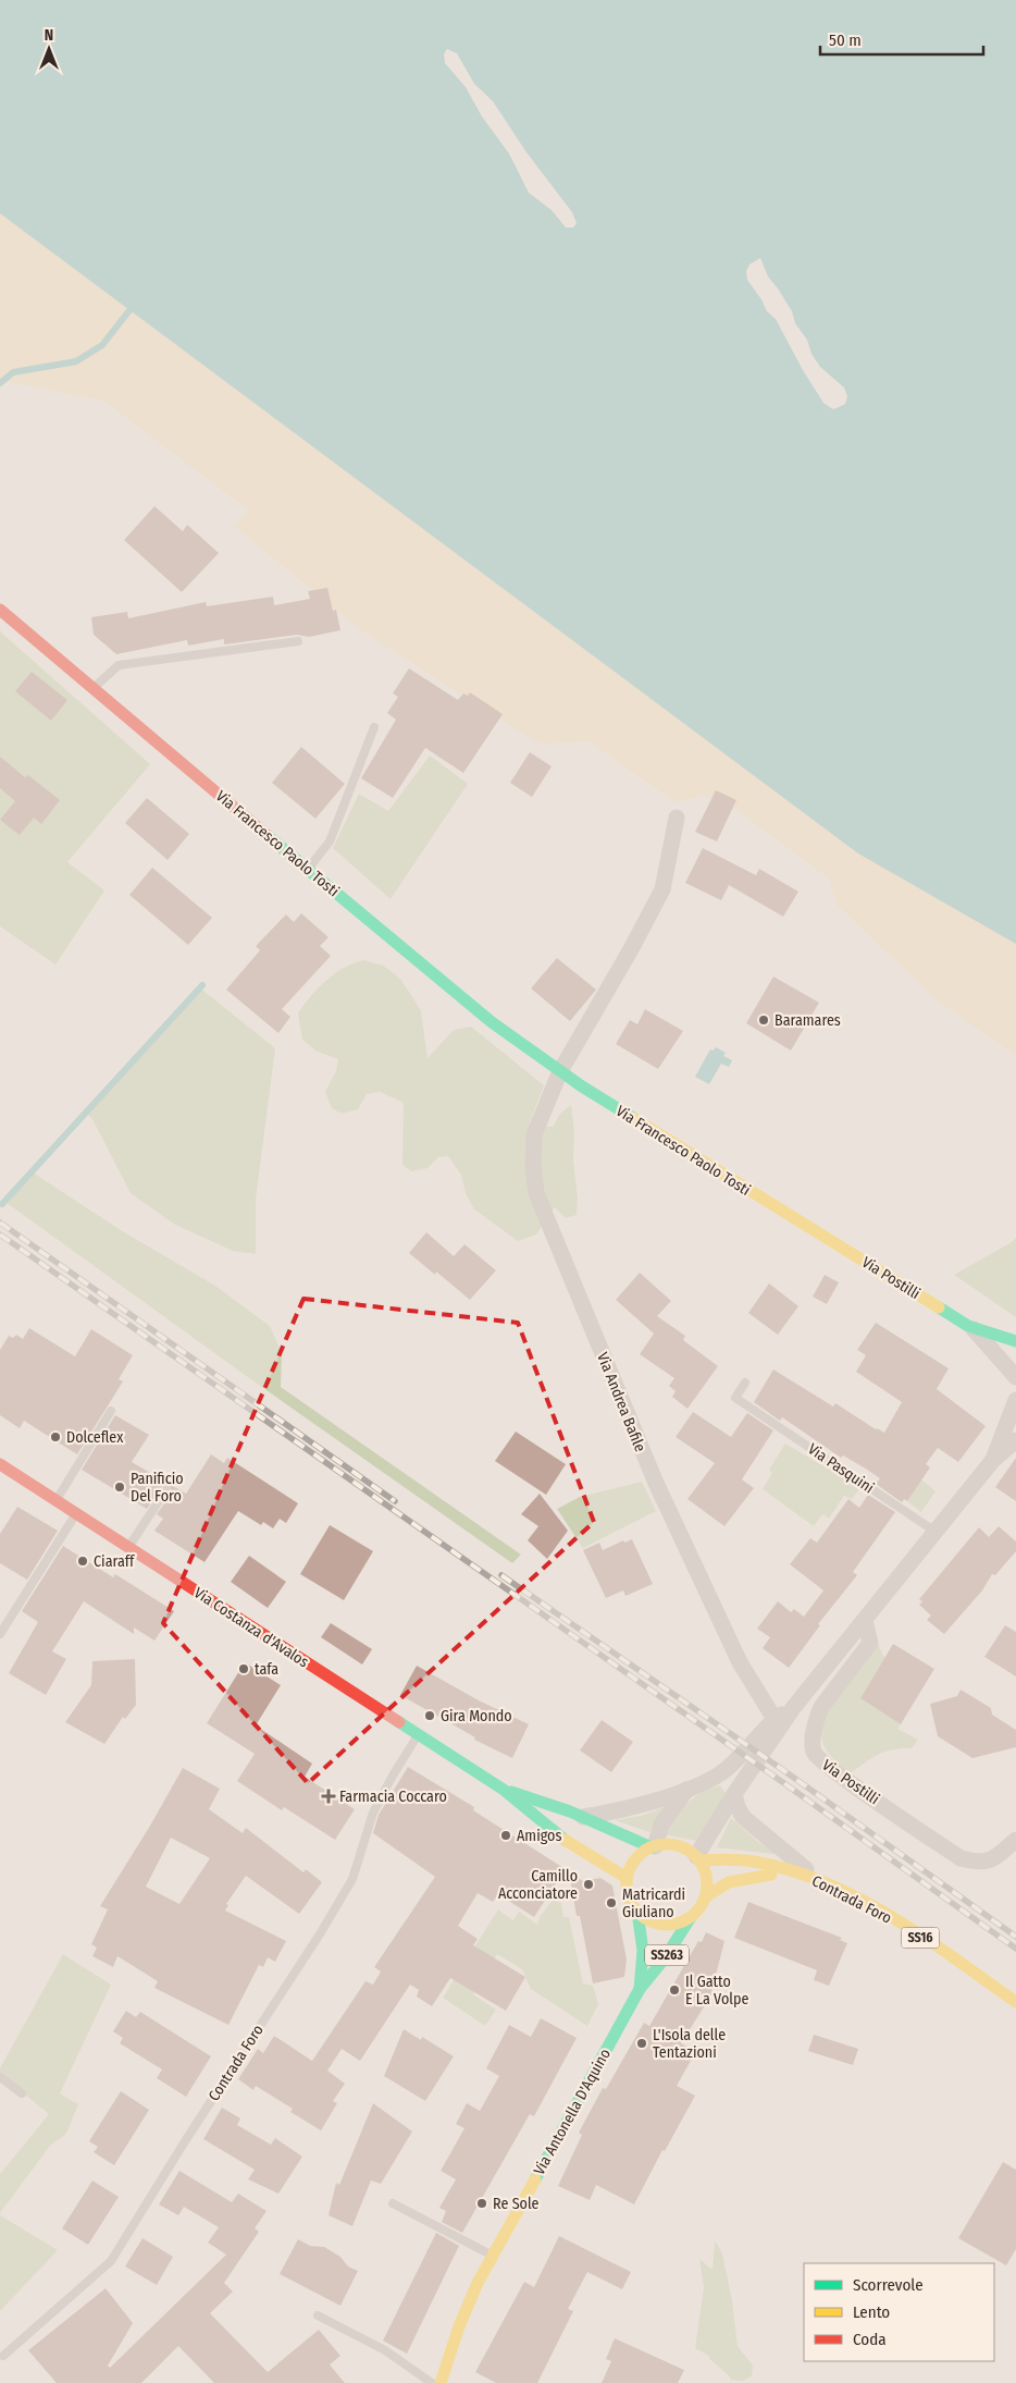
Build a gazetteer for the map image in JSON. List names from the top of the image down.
{
  "streets": {
    "main road": [
      "Via Francesco Paolo Tosti",
      "Via Postilli",
      "Via Costanza d'Avalos",
      "Contrada Foro",
      "SS16",
      "SS263",
      "Via Antonella D'Aquino"
    ],
    "street": ["Via Andrea Bafile"],
    "lane": ["Via Pasquini"]
  },
  "crossings": [
    ["Via Francesco Paolo Tosti", "Via Postilli"],
    ["Via Francesco Paolo Tosti", "Via Andrea Bafile"],
    ["Via Costanza d'Avalos", "Contrada Foro"],
    ["Via Costanza d'Avalos", "SS16"],
    ["Via Costanza d'Avalos", "Via Antonella D'Aquino"],
    ["Contrada Foro", "SS16"],
    ["Contrada Foro", "Via Antonella D'Aquino"],
    ["SS16", "Via Antonella D'Aquino"]
  ],
  "places": {
    "other": [
      "Baramares",
      "Dolceflex",
      "Panificio Del Foro",
      "Ciaraff",
      "tafa",
      "Gira Mondo",
      "Amigos",
      "Camillo Acconciatore",
      "Matricardi Giuliano",
      "Il Gatto E La Volpe",
      "L'Isola delle Tentazioni",
      "Re Sole"
    ],
    "health": ["Farmacia Coccaro"]
  },
  "legend": ["Scorrevole", "Lento", "Coda"],
  "scale_bar": "50 m",
  "north": "top"
}
